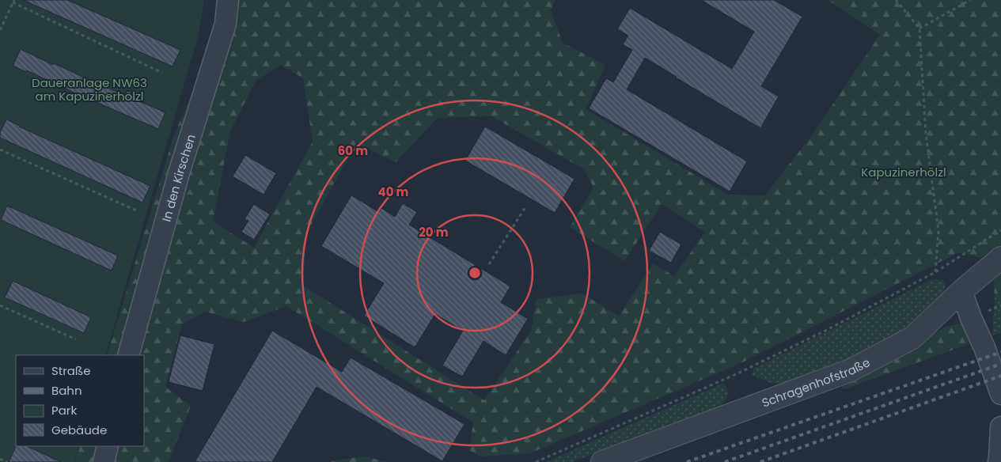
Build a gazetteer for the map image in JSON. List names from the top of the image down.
{
  "streets": {
    "street": ["In den Kirschen", "Schragenhofstraße"]
  },
  "parks": ["Daueranlage NW63 am Kapuzinerhölzl", "Kapuzinerhölzl"],
  "legend": [
    "Straße",
    "Bahn",
    "Park",
    "Gebäude"
  ],
  "rings": ["60 m", "40 m", "20 m"]
}
